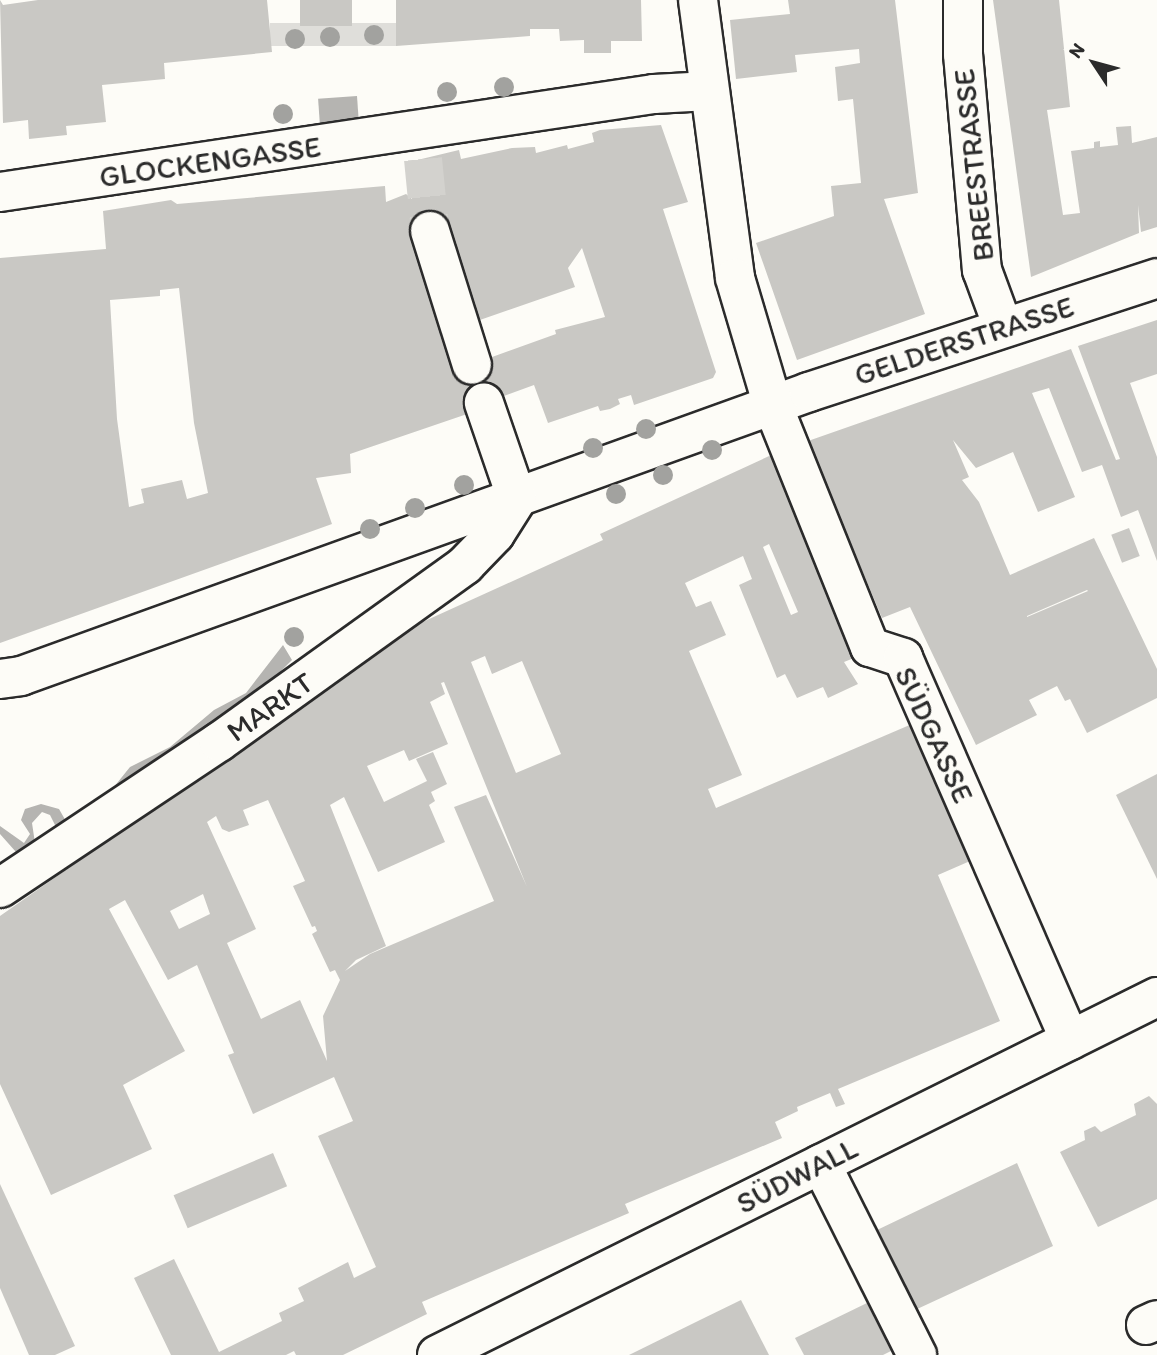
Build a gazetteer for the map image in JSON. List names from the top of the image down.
{
  "streets": {
    "street": [
      "GLOCKENGASSE",
      "BREESTRASSE",
      "GELDERSTRASSE",
      "MARKT",
      "SÜDGASSE",
      "SÜDWALL"
    ]
  },
  "crossings": [
    ["GLOCKENGASSE", "SÜDGASSE"],
    ["BREESTRASSE", "GELDERSTRASSE"],
    ["GELDERSTRASSE", "SÜDGASSE"],
    ["SÜDGASSE", "SÜDWALL"]
  ],
  "north": "top left"
}
